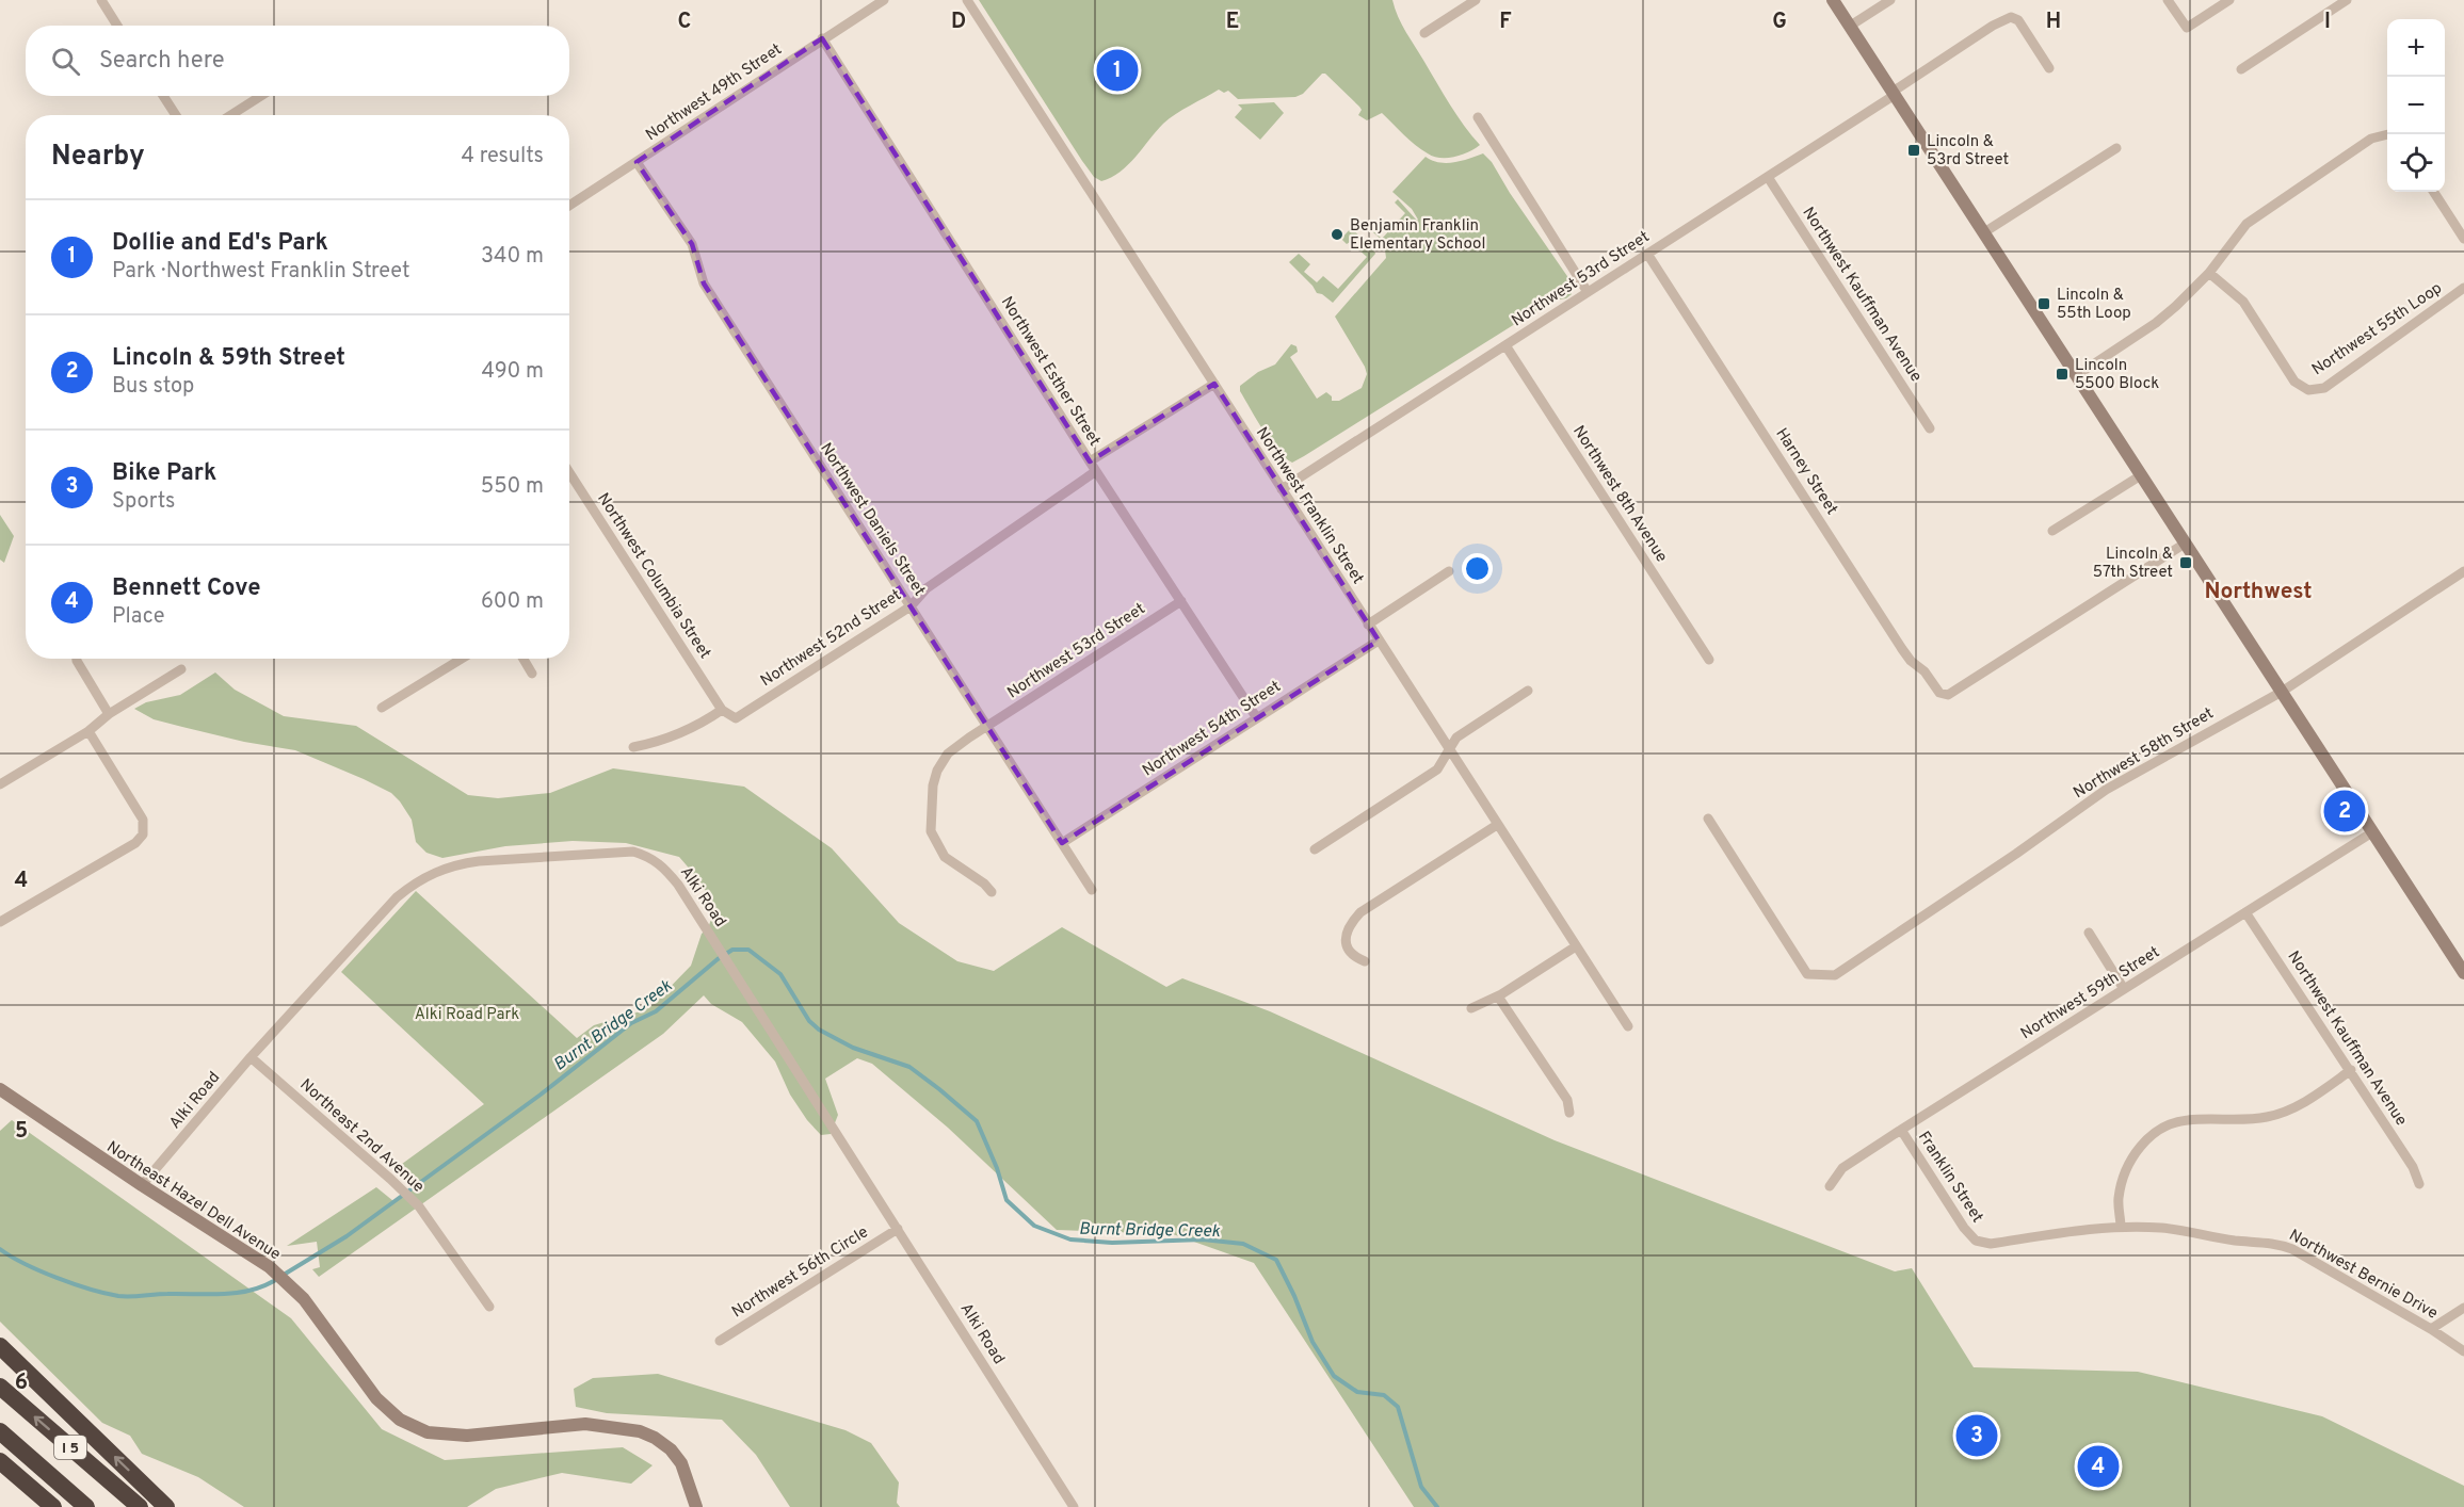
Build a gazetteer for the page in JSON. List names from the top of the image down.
{
  "streets": {
    "highway": ["I 5"],
    "street": [
      "Northwest 49th Street",
      "Northwest 53rd Street",
      "Northwest Kauffman Avenue",
      "Northwest 55th Loop",
      "Northwest Esther Street",
      "Harney Street",
      "Northwest 8th Avenue",
      "Northwest Franklin Street",
      "Northwest Daniels Street",
      "Northwest Columbia Street",
      "Northwest 52nd Street",
      "Northwest 54th Street",
      "Northwest 58th Street",
      "Alki Road",
      "Northwest 59th Street",
      "Northeast 2nd Avenue",
      "Franklin Street",
      "Northeast Hazel Dell Avenue",
      "Northwest 56th Circle",
      "Northwest Bernie Drive"
    ]
  },
  "crossings": [
    ["Northwest 49th Street", "Northwest Esther Street"],
    ["Northwest 49th Street", "Northwest Daniels Street"],
    ["Northwest 53rd Street", "Northwest Kauffman Avenue"],
    ["Northwest 53rd Street", "Northwest Esther Street"],
    ["Northwest 53rd Street", "Harney Street"],
    ["Northwest 53rd Street", "Northwest 8th Avenue"],
    ["Northwest 53rd Street", "Northwest Franklin Street"],
    ["Northwest 53rd Street", "Northwest Daniels Street"],
    ["Northwest Kauffman Avenue", "Northwest 59th Street"],
    ["Northwest Esther Street", "Northwest 52nd Street"],
    ["Northwest Esther Street", "Northwest 54th Street"],
    ["Northwest Franklin Street", "Northwest 54th Street"],
    ["Northwest Daniels Street", "Northwest 52nd Street"],
    ["Northwest Daniels Street", "Northwest 54th Street"],
    ["Northwest Columbia Street", "Northwest 52nd Street"],
    ["Alki Road", "Northeast 2nd Avenue"],
    ["Alki Road", "Northeast Hazel Dell Avenue"],
    ["Alki Road", "Northwest 56th Circle"],
    ["Northwest 59th Street", "Franklin Street"],
    ["Franklin Street", "Northwest Bernie Drive"]
  ],
  "districts": ["Northwest"],
  "water": ["Burnt Bridge Creek"],
  "parks": ["Alki Road Park"],
  "places": {
    "transit": [
      "Lincoln & 53rd Street",
      "Lincoln & 55th Loop",
      "Lincoln 5500 Block",
      "Lincoln & 57th Street"
    ],
    "other": ["Benjamin Franklin Elementary School"]
  },
  "page": {
    "map_buttons": ["+", "−"],
    "search": "Search here",
    "pins": [
      "1",
      "2",
      "3",
      "4"
    ],
    "heading": ["Nearby", "4 results"],
    "list": [
      {
        "mark": "1",
        "name": "Dollie and Ed's Park",
        "note": "Park · Northwest Franklin Street",
        "value": "340 m"
      },
      {
        "mark": "2",
        "name": "Lincoln & 59th Street",
        "note": "Bus stop",
        "value": "490 m"
      },
      {
        "mark": "3",
        "name": "Bike Park",
        "note": "Sports",
        "value": "550 m"
      },
      {
        "mark": "4",
        "name": "Bennett Cove",
        "note": "Place",
        "value": "600 m"
      }
    ]
  },
  "grid": {
    "columns": [
      "C",
      "D",
      "E",
      "F",
      "G",
      "H",
      "I"
    ],
    "rows": ["4", "5", "6"]
  }
}
